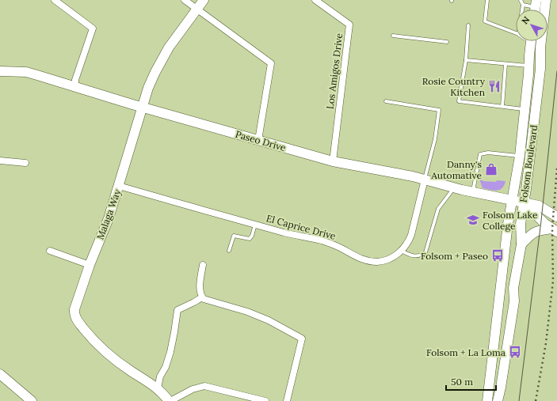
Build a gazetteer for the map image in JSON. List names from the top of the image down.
{
  "streets": {
    "street": [
      "Los Amigos Drive",
      "Paseo Drive",
      "Folsom Boulevard",
      "Malaga Way",
      "El Caprice Drive"
    ]
  },
  "crossings": [
    ["Los Amigos Drive", "Paseo Drive"],
    ["Paseo Drive", "Folsom Boulevard"],
    ["Paseo Drive", "Malaga Way"],
    ["Paseo Drive", "El Caprice Drive"],
    ["Malaga Way", "El Caprice Drive"]
  ],
  "places": {
    "restaurant": ["Rosie Country Kitchen"],
    "shop": ["Danny's Automative"],
    "school or university": ["Folsom Lake College"],
    "bus stop": ["Folsom + Paseo", "Folsom + La Loma"]
  },
  "scale_bar": "50 m",
  "north": "top left"
}
